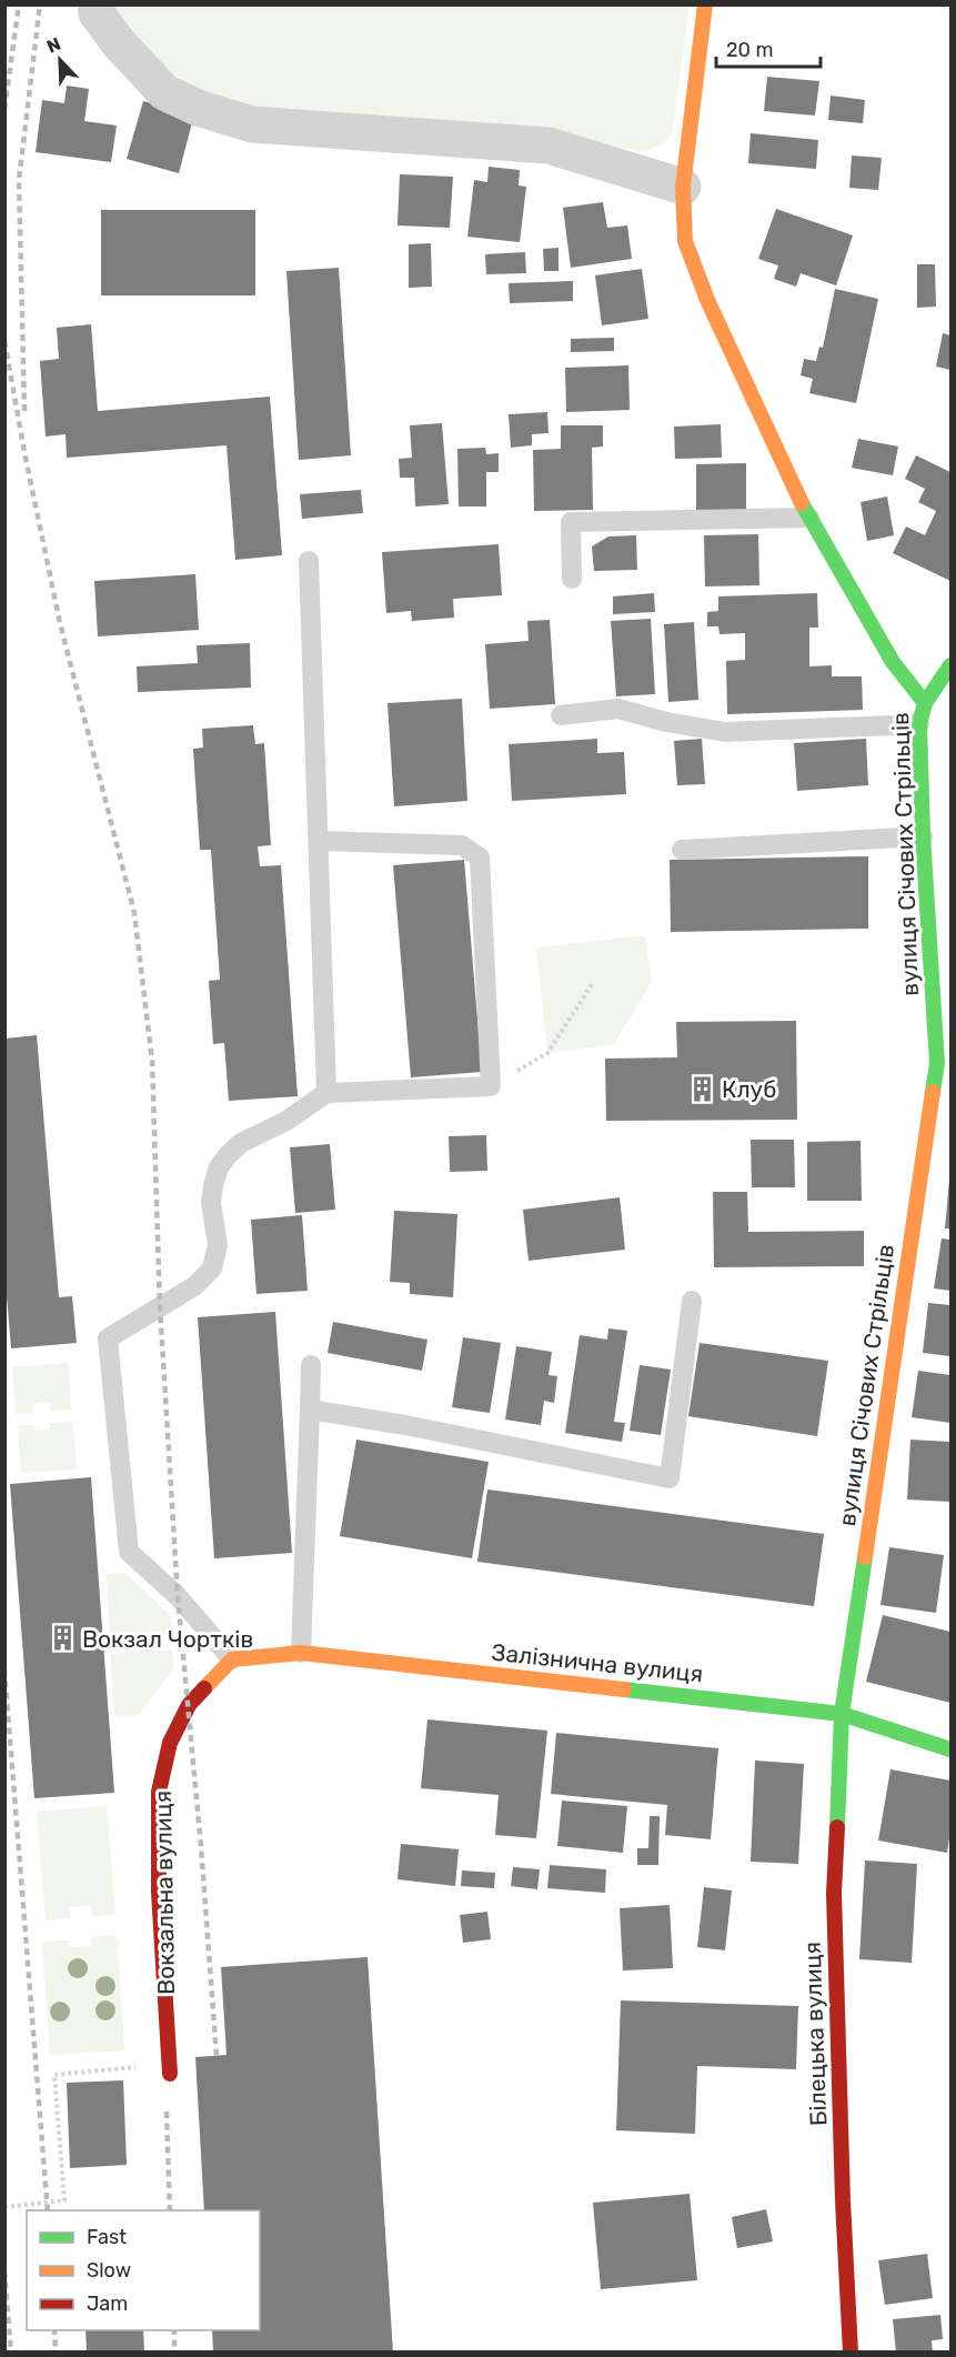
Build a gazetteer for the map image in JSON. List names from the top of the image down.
{
  "streets": {
    "street": [
      "вулиця Січових Стрільців",
      "Залізнична вулиця",
      "Вокзальна вулиця",
      "Білецька вулиця"
    ]
  },
  "crossings": [
    ["вулиця Січових Стрільців", "Залізнична вулиця"],
    ["вулиця Січових Стрільців", "Білецька вулиця"],
    ["Залізнична вулиця", "Вокзальна вулиця"],
    ["Залізнична вулиця", "Білецька вулиця"]
  ],
  "places": {
    "building": ["Клуб", "Вокзал Чортків"]
  },
  "legend": ["Fast", "Slow", "Jam"],
  "scale_bar": "20 m",
  "north": "top left"
}
